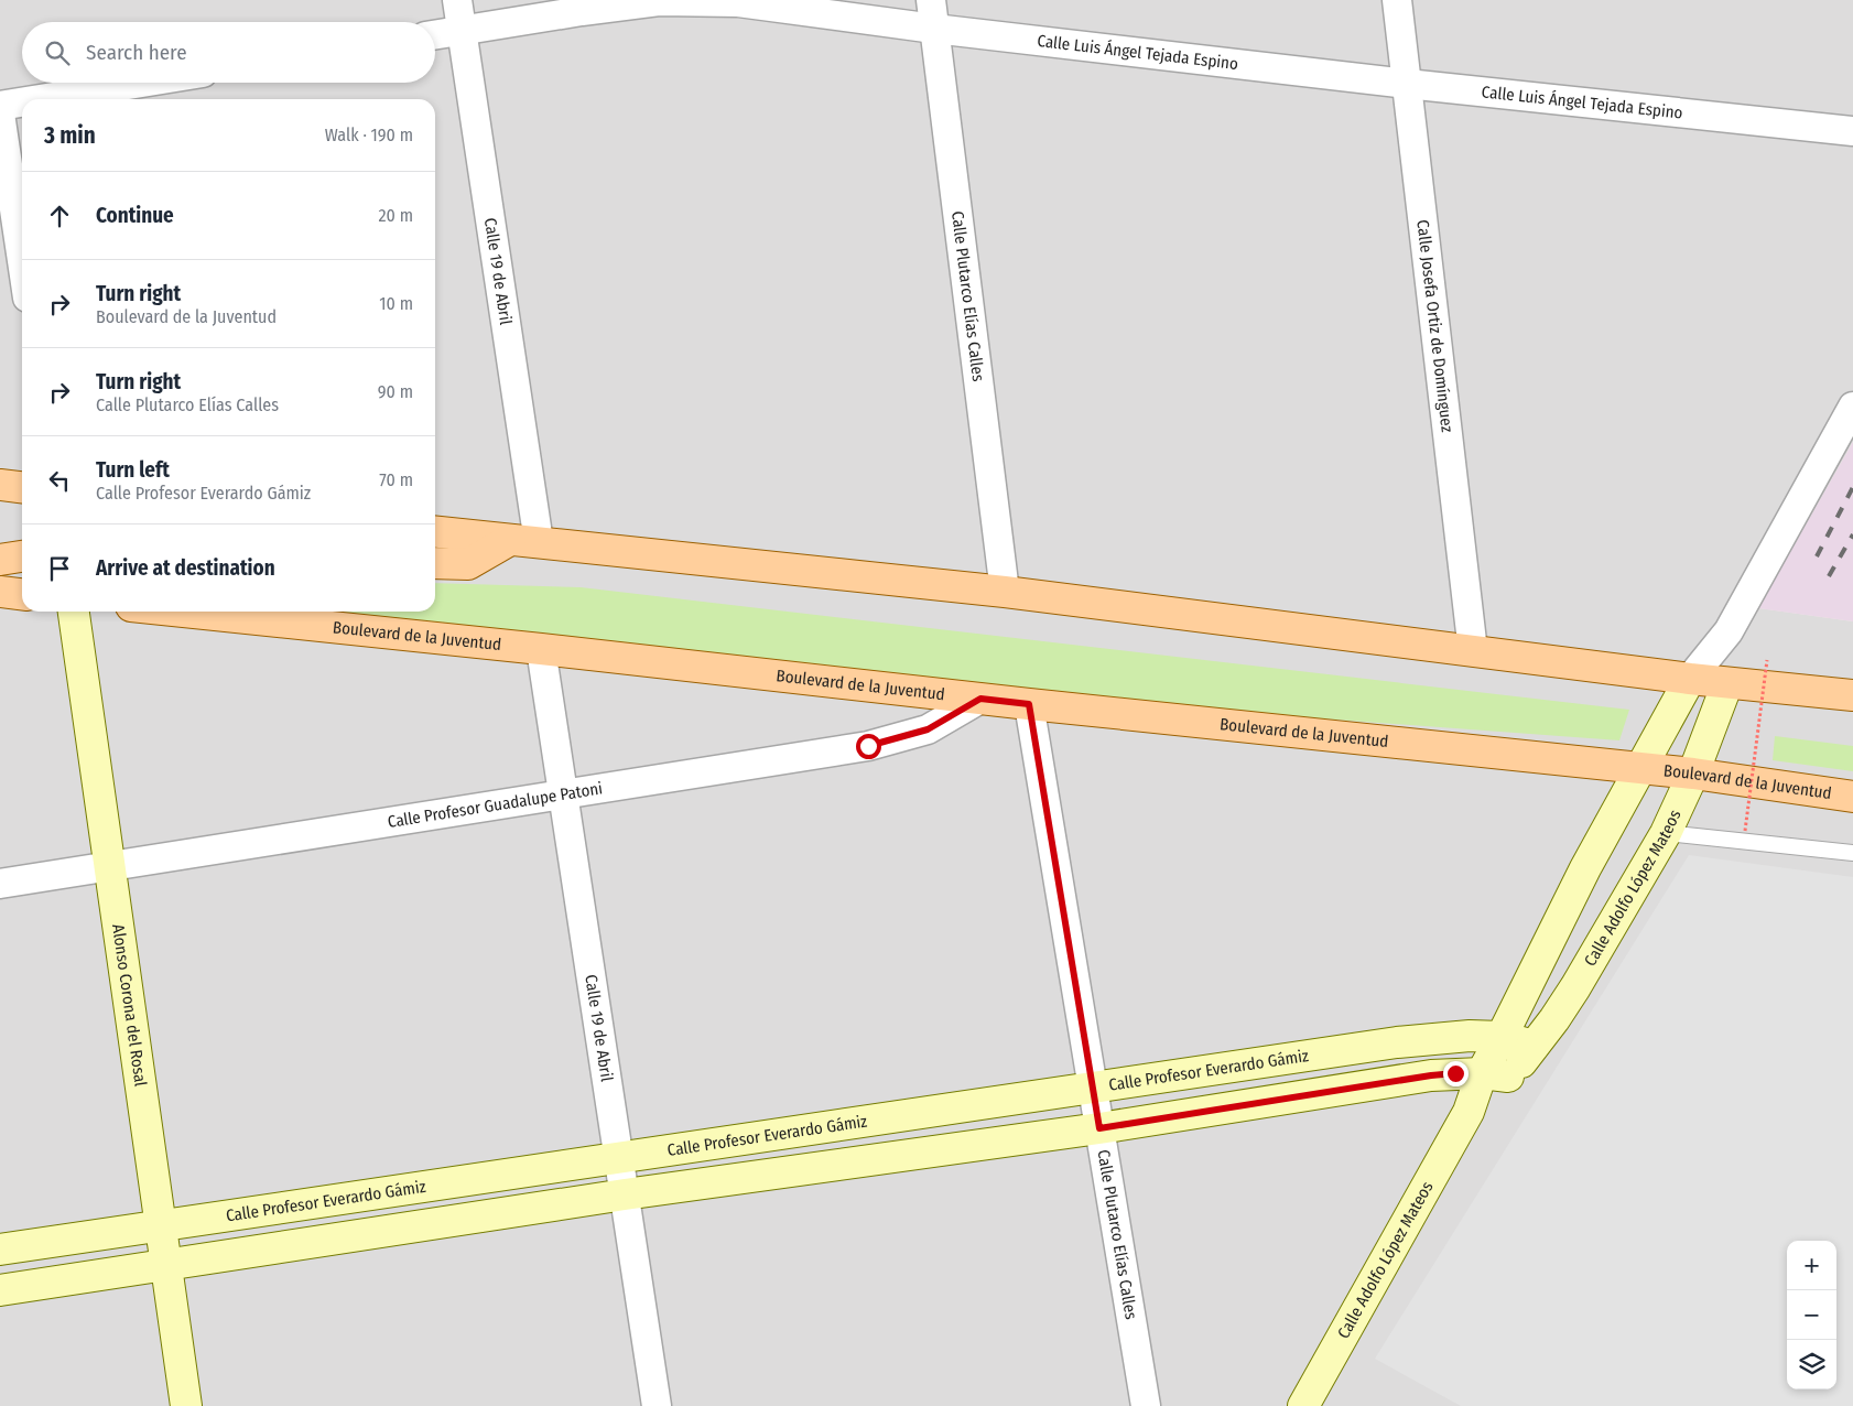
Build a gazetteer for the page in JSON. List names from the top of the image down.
{
  "streets": {
    "main road": [
      "Boulevard de la Juventud",
      "Calle Adolfo López Mateos",
      "Alonso Corona del Rosal",
      "Calle Profesor Everardo Gámiz"
    ],
    "street": [
      "Calle Luis Ángel Tejada Espino",
      "Calle 19 de Abril",
      "Calle Plutarco Elías Calles",
      "Calle Josefa Ortiz de Domínguez",
      "Calle Profesor Guadalupe Patoni"
    ]
  },
  "crossings": [
    ["Calle Luis Ángel Tejada Espino", "Calle 19 de Abril"],
    ["Calle Luis Ángel Tejada Espino", "Calle Plutarco Elías Calles"],
    ["Calle Luis Ángel Tejada Espino", "Calle Josefa Ortiz de Domínguez"],
    ["Calle 19 de Abril", "Boulevard de la Juventud"],
    ["Calle 19 de Abril", "Calle Profesor Guadalupe Patoni"],
    ["Calle 19 de Abril", "Calle Profesor Everardo Gámiz"],
    ["Calle Plutarco Elías Calles", "Boulevard de la Juventud"],
    ["Calle Plutarco Elías Calles", "Calle Profesor Everardo Gámiz"],
    ["Boulevard de la Juventud", "Calle Profesor Guadalupe Patoni"],
    ["Boulevard de la Juventud", "Calle Adolfo López Mateos"],
    ["Calle Profesor Guadalupe Patoni", "Alonso Corona del Rosal"],
    ["Calle Adolfo López Mateos", "Calle Profesor Everardo Gámiz"],
    ["Alonso Corona del Rosal", "Calle Profesor Everardo Gámiz"]
  ],
  "page": {
    "search": "Search here",
    "heading": ["3 min", "Walk · 190 m"],
    "list": [
      ["Continue", "20 m"],
      ["Turn right", "Boulevard de la Juventud", "10 m"],
      ["Turn right", "Calle Plutarco Elías Calles", "90 m"],
      ["Turn left", "Calle Profesor Everardo Gámiz", "70 m"],
      "Arrive at destination"
    ],
    "map_buttons": ["+", "−"]
  }
}
